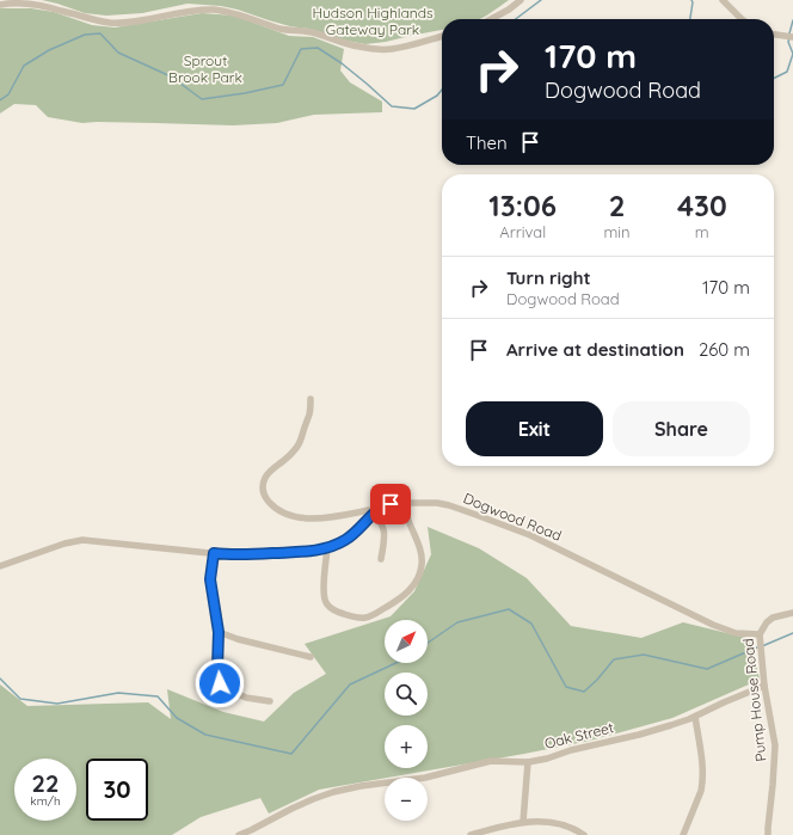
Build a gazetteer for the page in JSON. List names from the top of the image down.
{
  "streets": {
    "street": ["Dogwood Road", "Pump House Road", "Oak Street"]
  },
  "crossings": [
    ["Dogwood Road", "Pump House Road"],
    ["Pump House Road", "Oak Street"]
  ],
  "parks": ["Hudson Highlands Gateway Park", "Sprout Brook Park"],
  "north": "top right",
  "page": {
    "turn": ["170 m", "Dogwood Road"],
    "then": "Then",
    "eta": [
      "13:06",
      "Arrival",
      "2",
      "min",
      "430",
      "m"
    ],
    "list": [
      {
        "name": "Turn right",
        "note": "Dogwood Road",
        "value": "170 m"
      },
      {
        "name": "Arrive at destination",
        "value": "260 m"
      }
    ],
    "buttons": ["Exit", "Share"],
    "map_buttons": ["+", "−"],
    "speed": "22 km/h",
    "limit": "30"
  }
}
